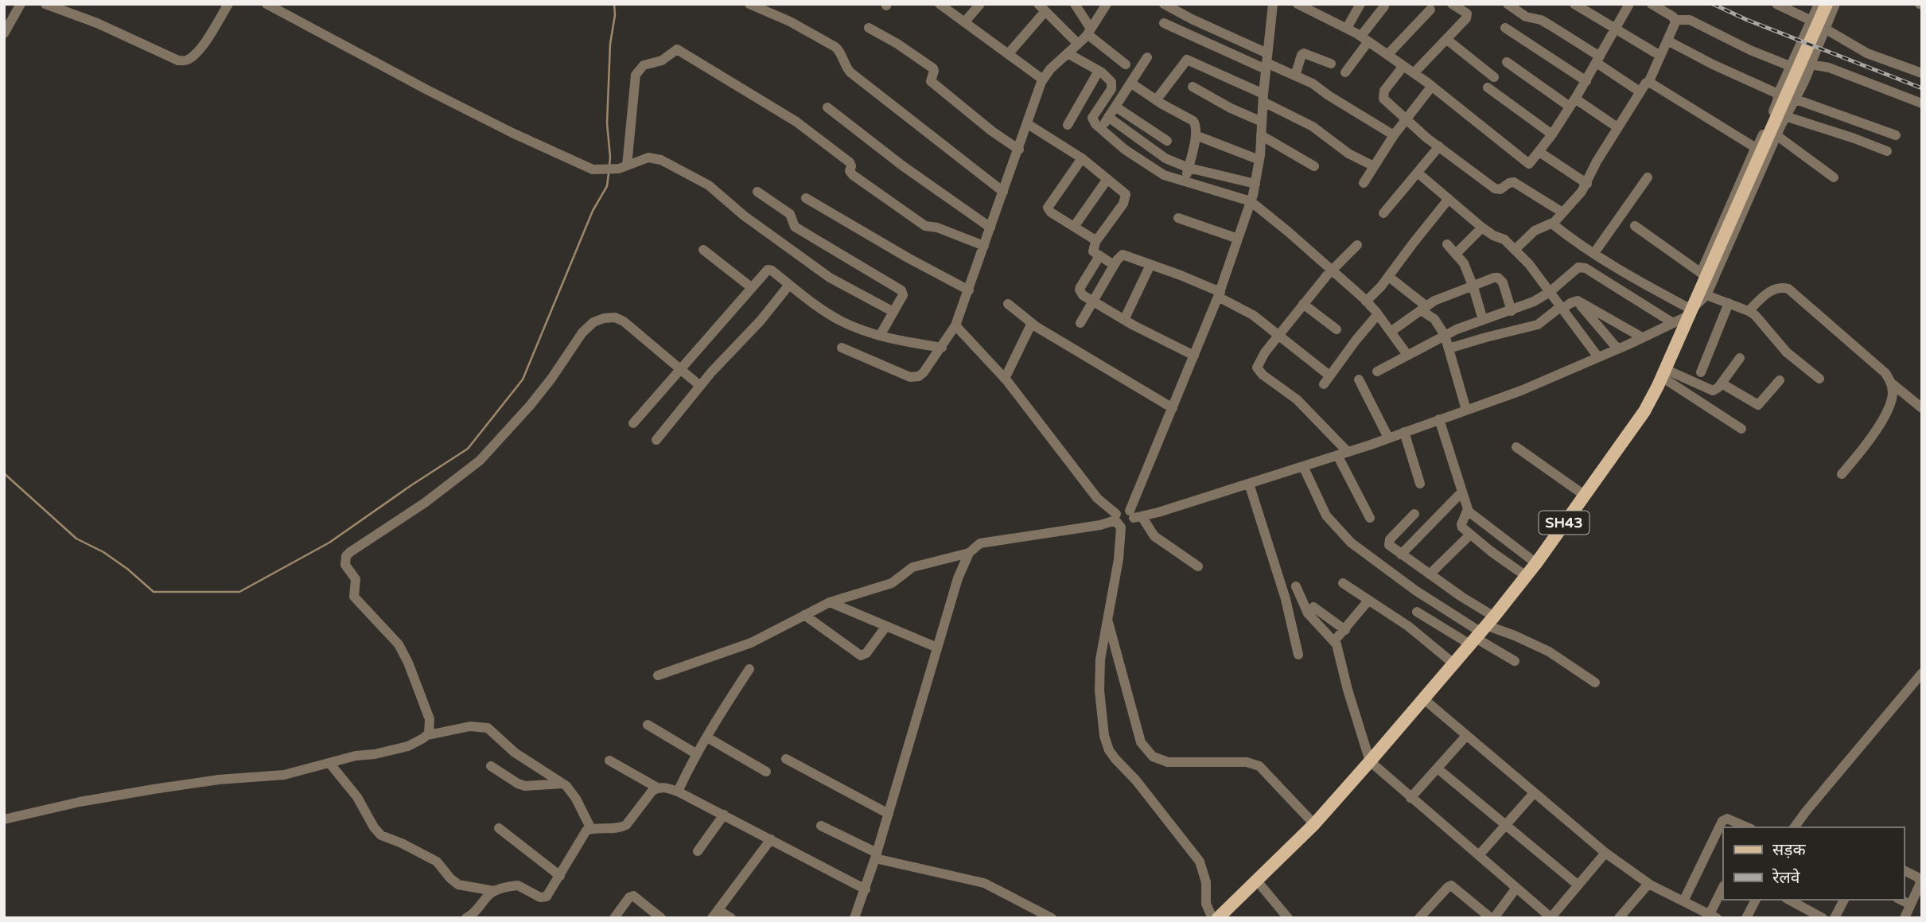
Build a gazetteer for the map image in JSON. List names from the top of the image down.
{
  "streets": {
    "main road": ["SH43"]
  },
  "legend": ["सड़क", "रेलवे"]
}
